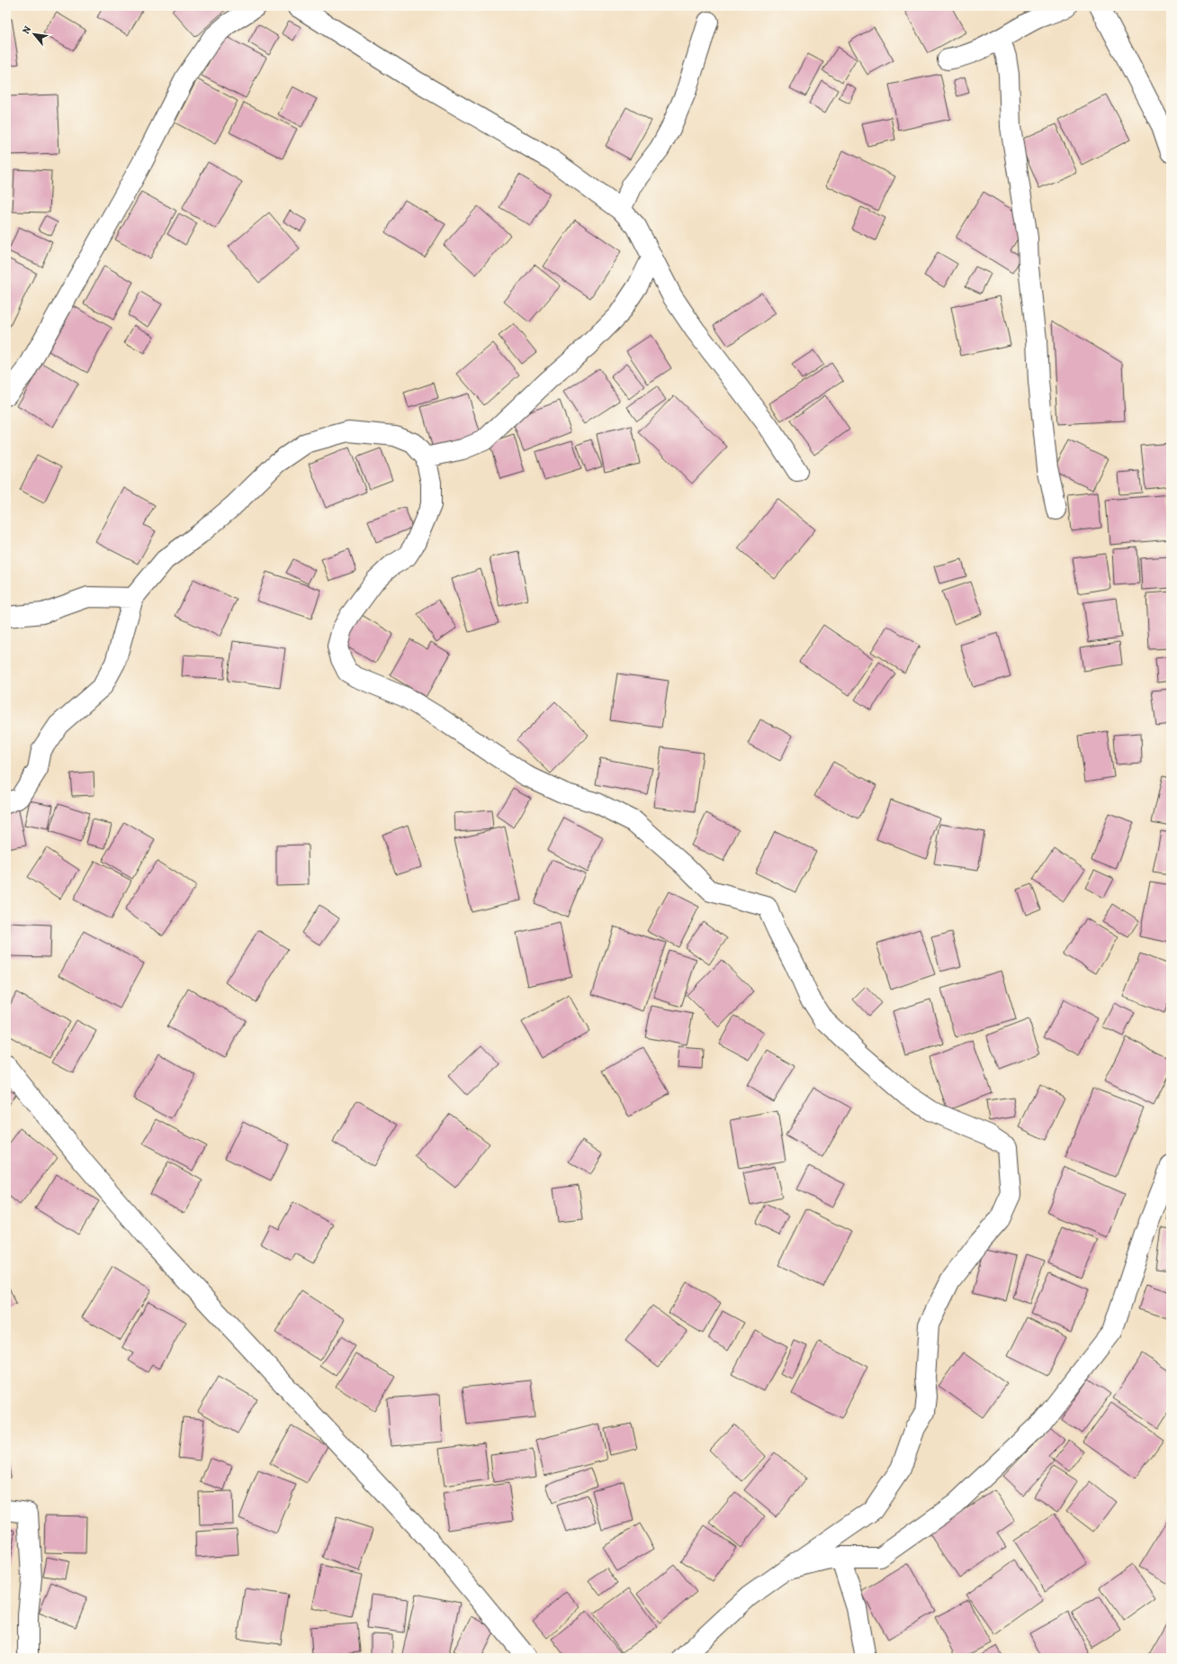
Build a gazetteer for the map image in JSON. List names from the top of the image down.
{
  "north": "top left"
}
